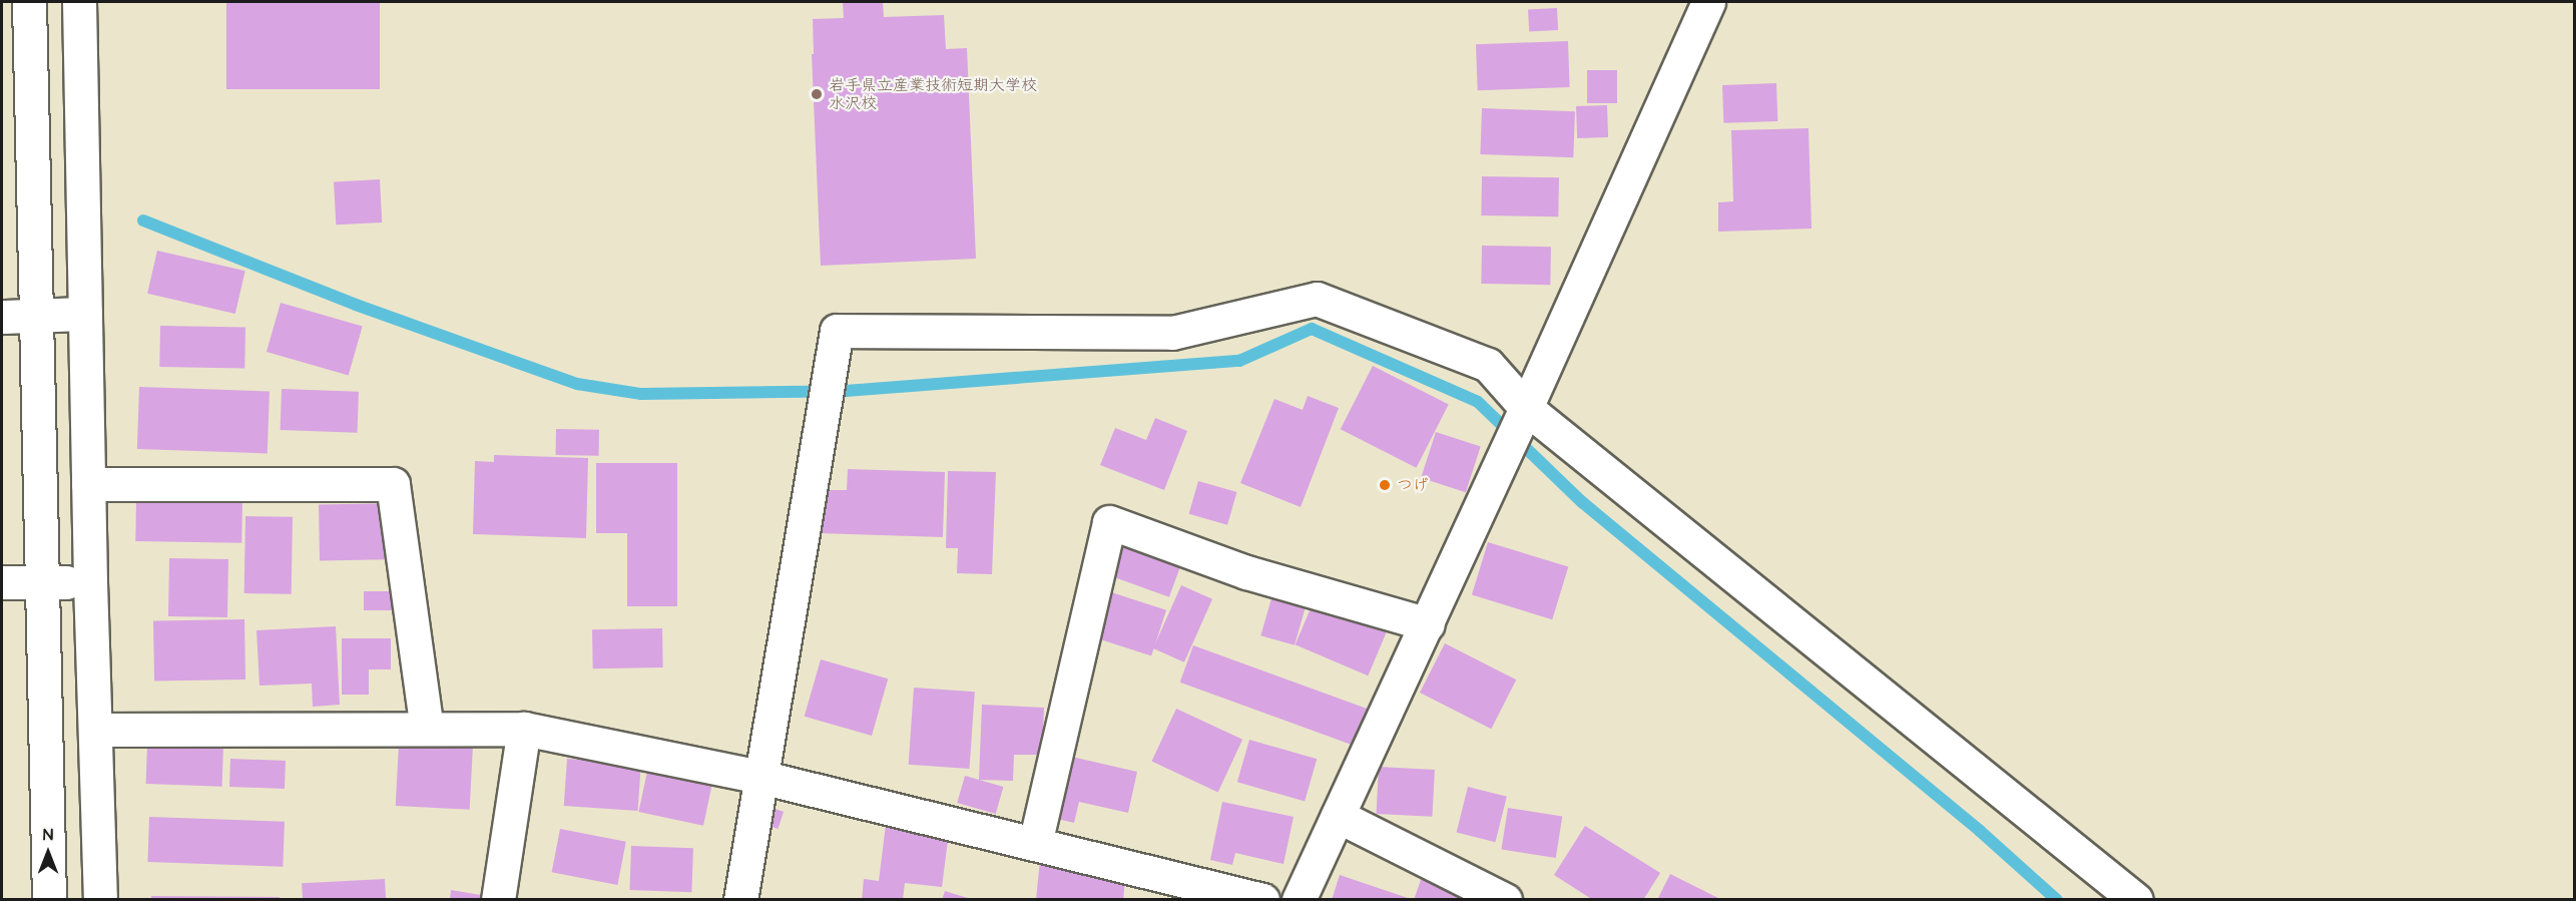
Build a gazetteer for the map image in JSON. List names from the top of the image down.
{
  "places": ["岩手県立産業技術短期大学校 水沢校", "つげ"],
  "north": "top"
}
